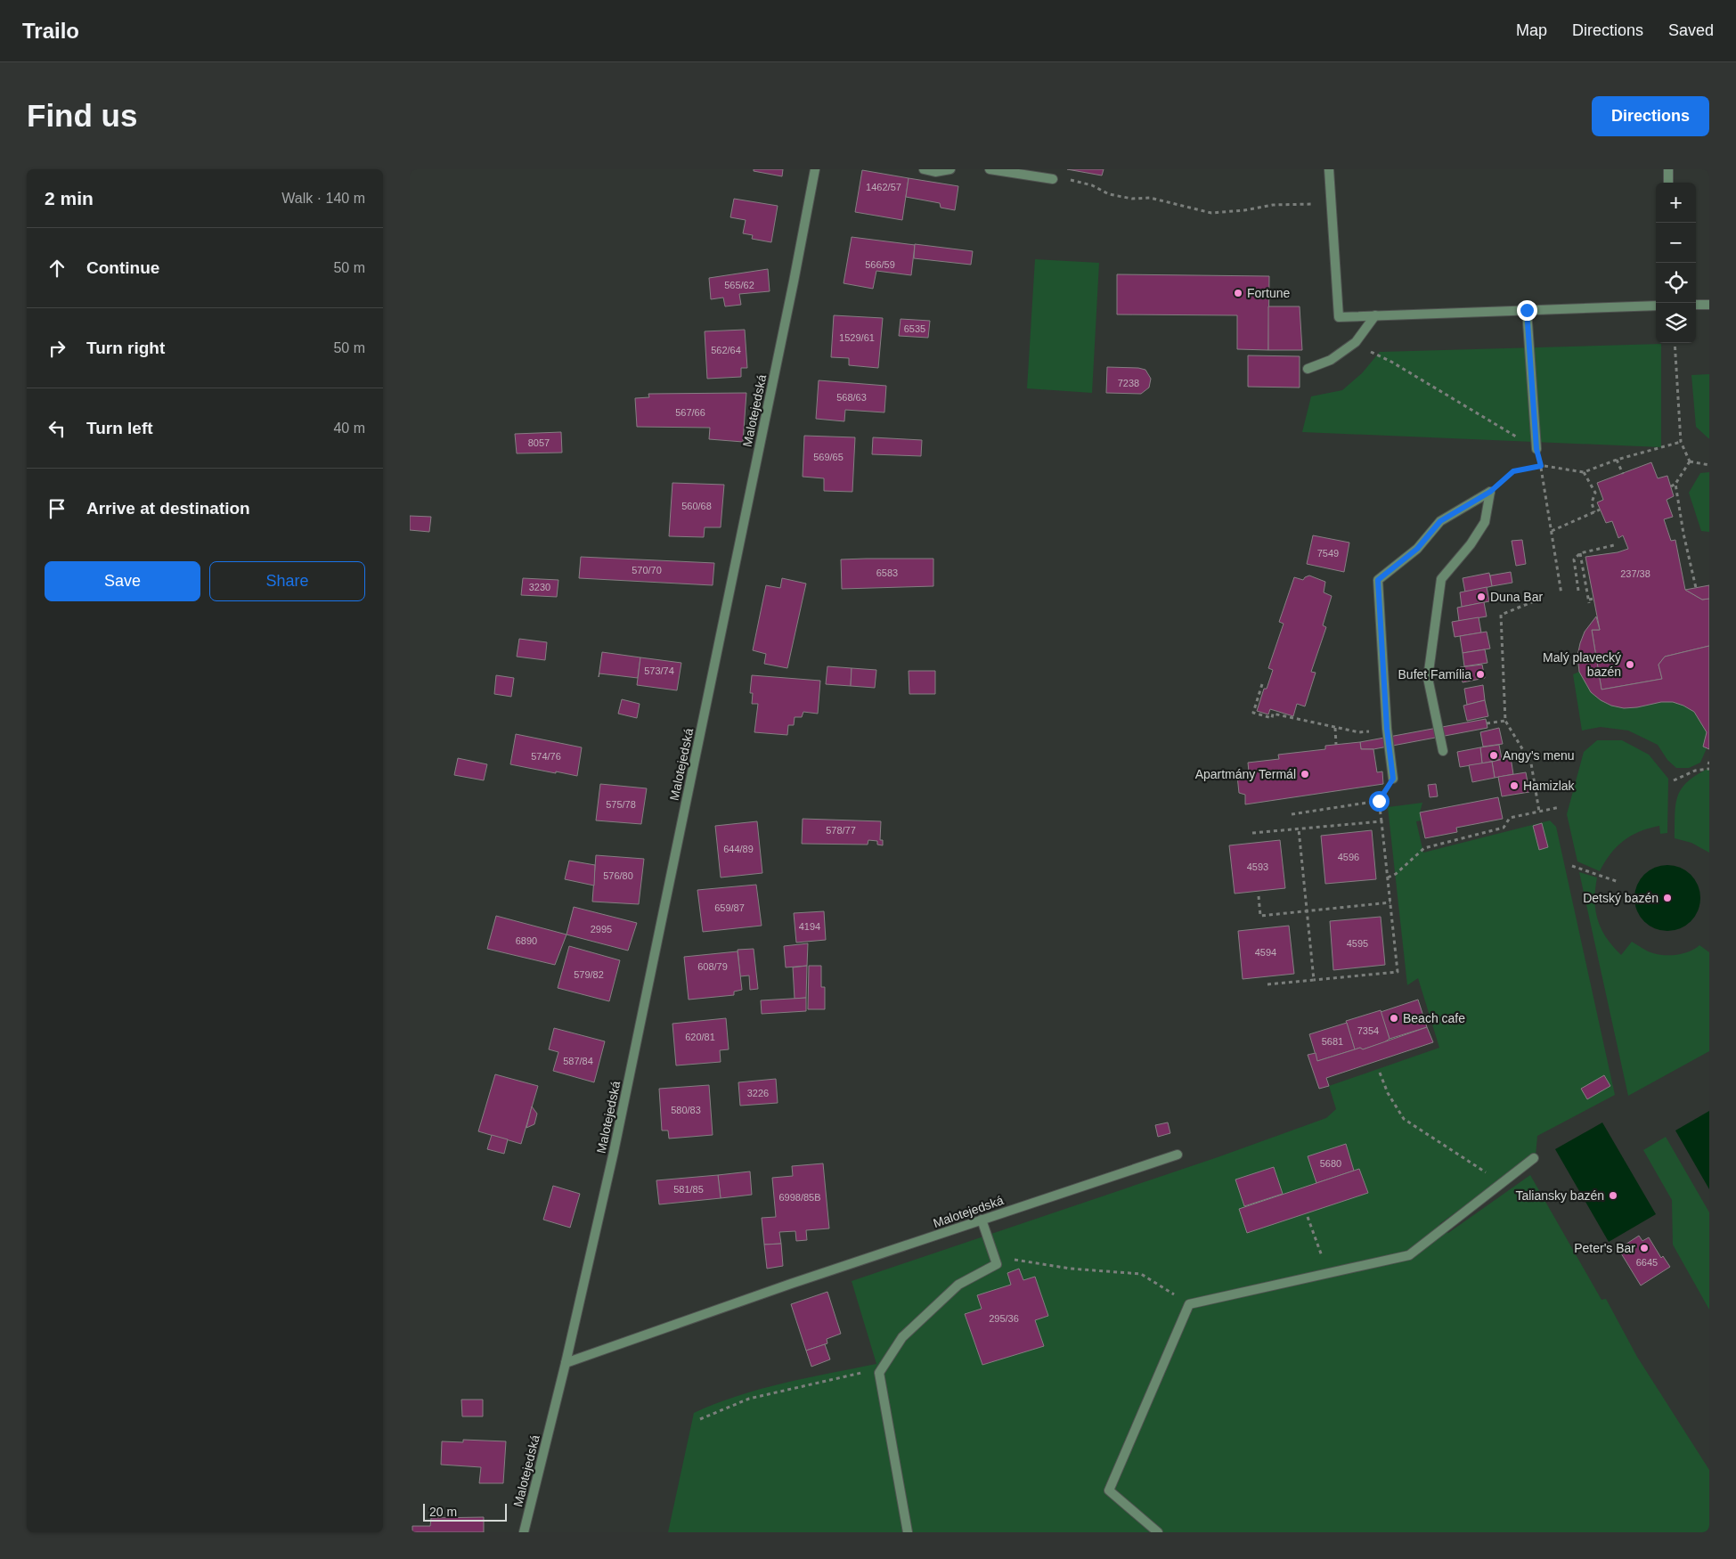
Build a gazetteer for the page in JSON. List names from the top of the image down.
{
  "streets": {
    "street": ["Malotejedská"]
  },
  "places": [
    "Fortune",
    "Duna Bar",
    "Malý plavecký bazén",
    "Bufet Família",
    "Angy's menu",
    "Apartmány Termál",
    "Hamizlak",
    "Detský bazén",
    "Beach cafe",
    "Taliansky bazén",
    "Peter's Bar"
  ],
  "house_numbers": [
    "1462/57",
    "566/59",
    "565/62",
    "6535",
    "1529/61",
    "562/64",
    "7238",
    "568/63",
    "567/66",
    "8057",
    "569/65",
    "560/68",
    "7549",
    "570/70",
    "6583",
    "237/38",
    "3230",
    "573/74",
    "574/76",
    "575/78",
    "578/77",
    "644/89",
    "4596",
    "4593",
    "576/80",
    "659/87",
    "4194",
    "2995",
    "6890",
    "4595",
    "4594",
    "608/79",
    "579/82",
    "7354",
    "620/81",
    "5681",
    "587/84",
    "3226",
    "580/83",
    "5680",
    "581/85",
    "6998/85B",
    "6645",
    "295/36"
  ],
  "scale_bar": "20 m",
  "page": {
    "header": "Trailo",
    "nav": ["Map", "Directions", "Saved"],
    "buttons": [
      "Directions",
      ["Save", "Share"]
    ],
    "title": "Find us",
    "heading": ["2 min", "Walk · 140 m"],
    "map_buttons": ["+", "−"],
    "list": [
      ["Continue", "50 m"],
      ["Turn right", "50 m"],
      ["Turn left", "40 m"],
      "Arrive at destination"
    ],
    "scale": "20 m"
  }
}
